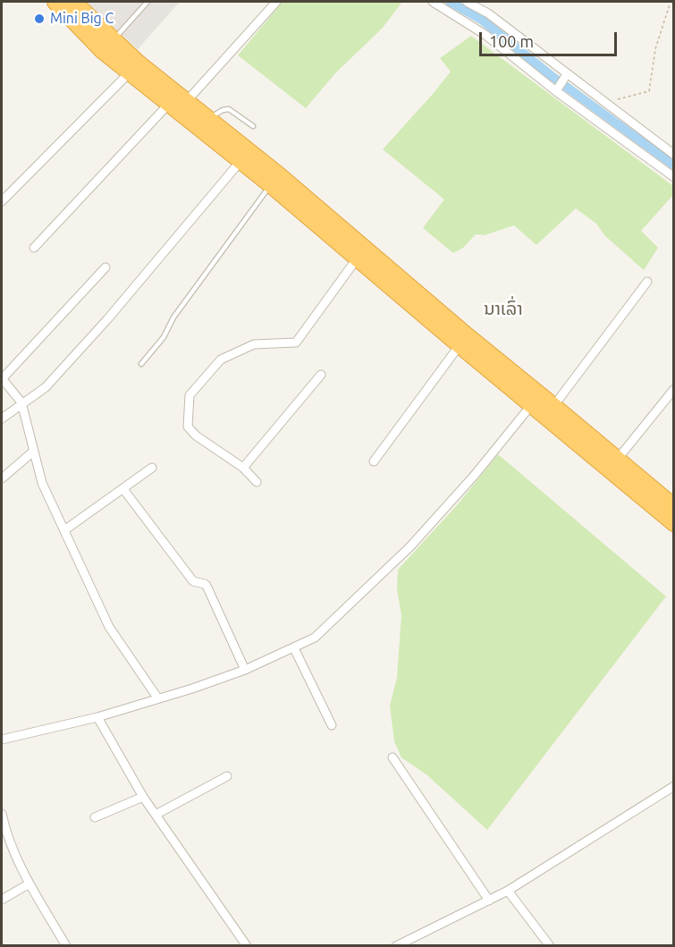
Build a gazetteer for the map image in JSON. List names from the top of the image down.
{
  "districts": ["ນາເລົ່າ"],
  "places": ["Mini Big C"],
  "scale_bar": "100 m"
}
